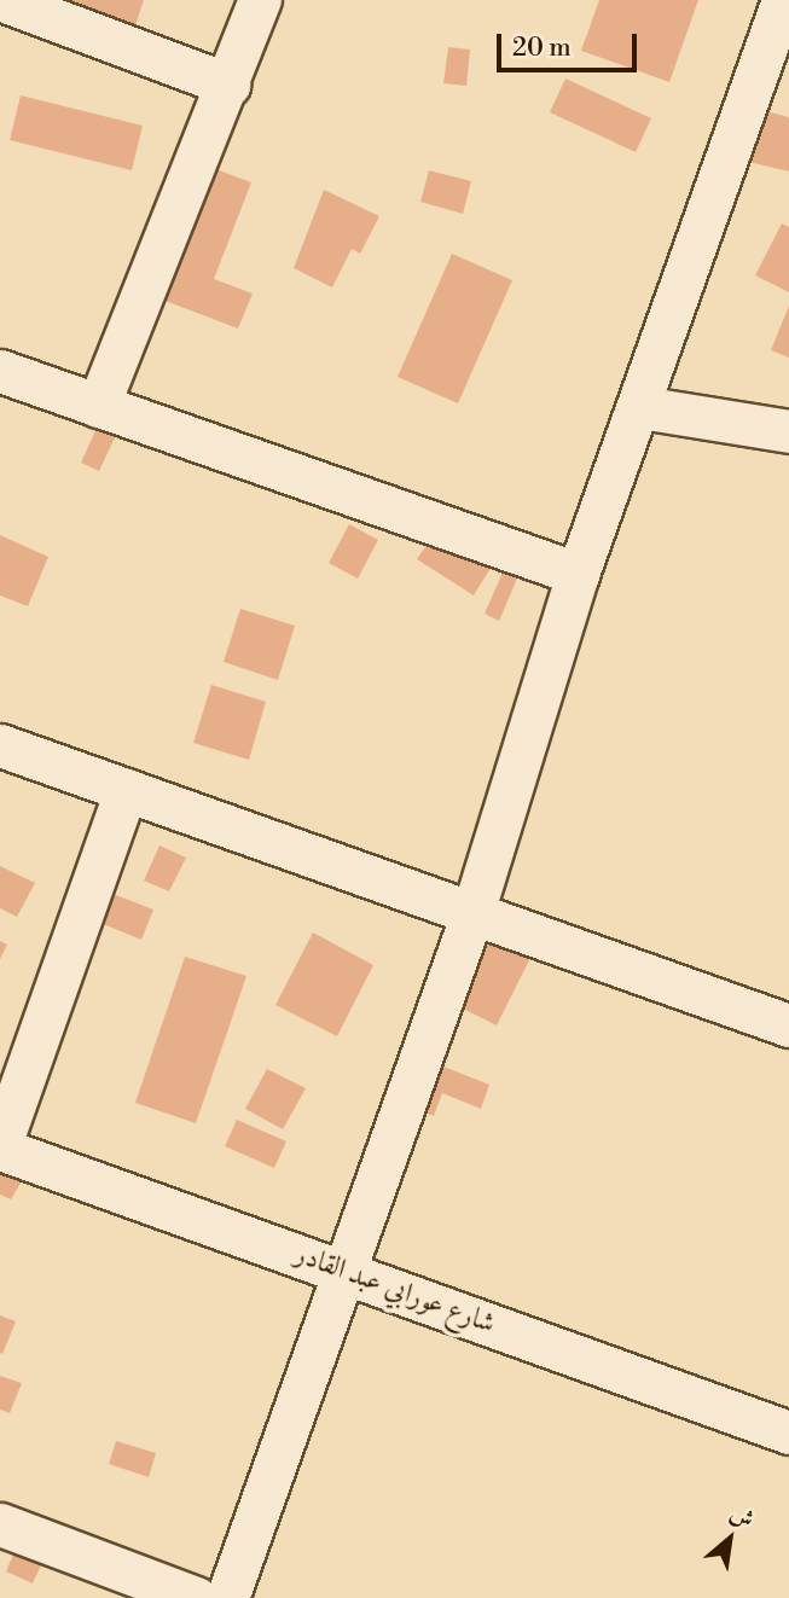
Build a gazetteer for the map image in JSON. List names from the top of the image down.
{
  "streets": {
    "street": ["شارع عورابي عبد القادر"]
  },
  "scale_bar": "20 m",
  "north": "top right"
}
